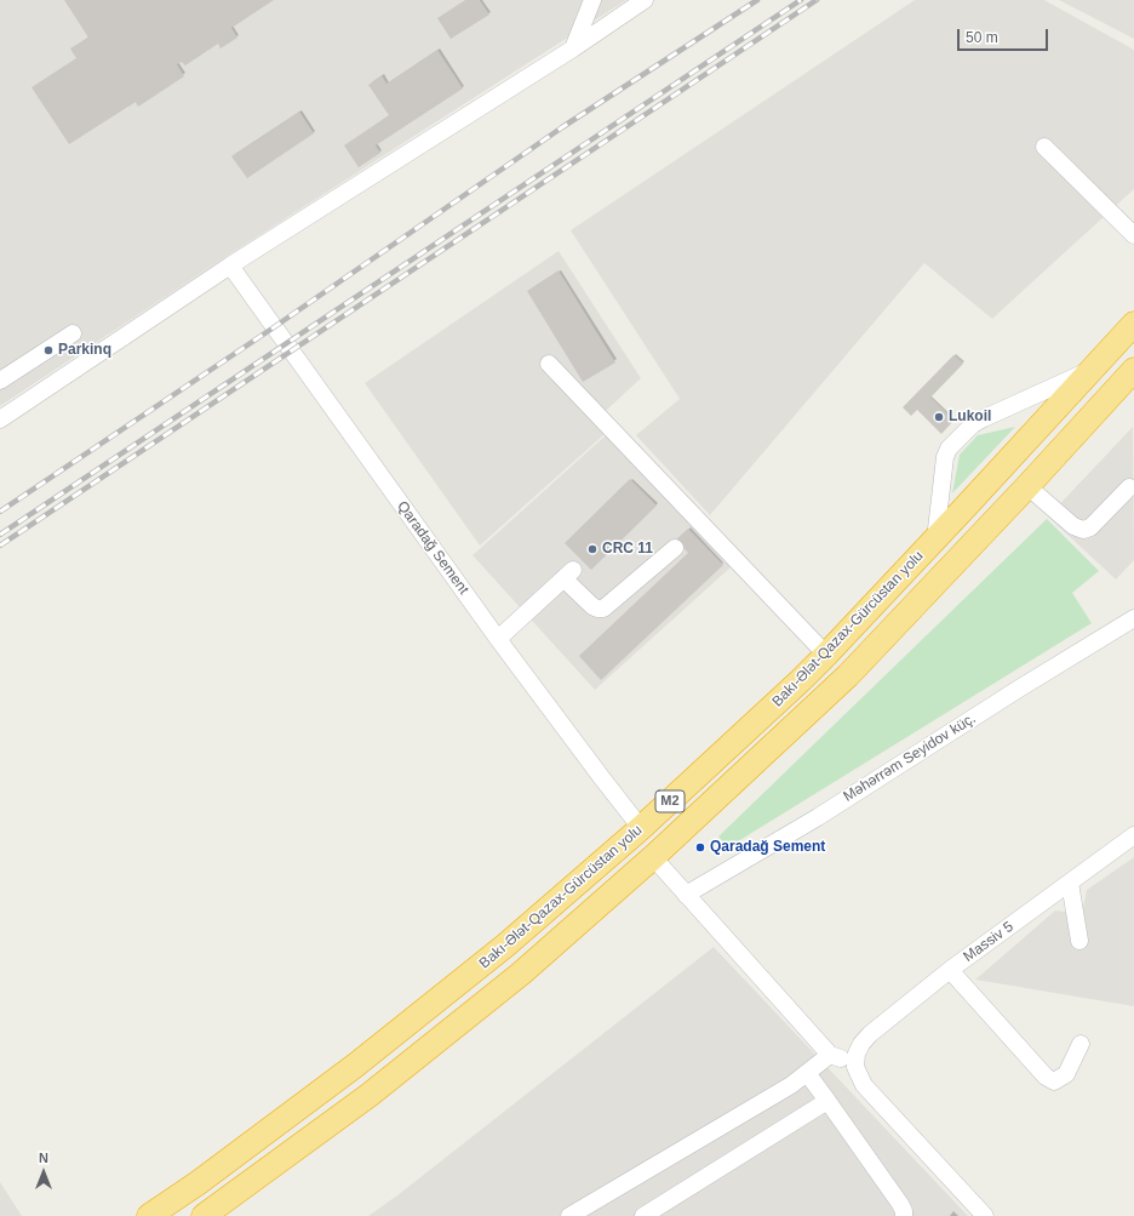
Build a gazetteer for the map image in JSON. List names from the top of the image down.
{
  "streets": {
    "highway": ["Bakı-Ələt-Qazax-Gürcüstan yolu", "M2"],
    "street": ["Qaradağ Sement", "Məhərrəm Seyidov küç.", "Massiv 5"]
  },
  "crossings": [
    ["Qaradağ Sement", "Bakı-Ələt-Qazax-Gürcüstan yolu"]
  ],
  "places": [
    "Parkinq",
    "Lukoil",
    "CRC 11",
    "Qaradağ Sement"
  ],
  "scale_bar": "50 m",
  "north": "top"
}
